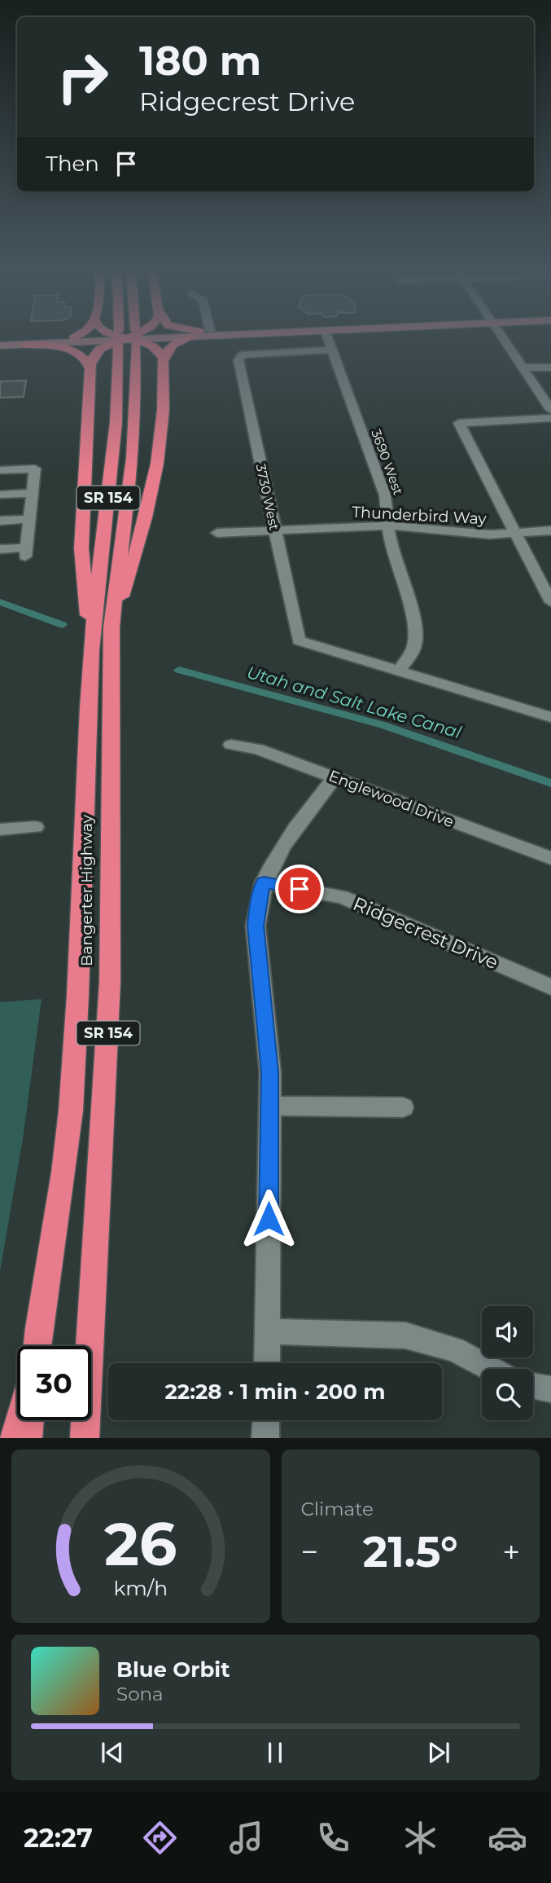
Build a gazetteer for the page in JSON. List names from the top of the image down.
{
  "streets": {
    "highway": ["SR 154", "Bangerter Highway"],
    "street": [
      "3690 West",
      "3730 West",
      "Thunderbird Way",
      "Englewood Drive",
      "Ridgecrest Drive"
    ]
  },
  "crossings": [
    ["3690 West", "3730 West"],
    ["3690 West", "Thunderbird Way"],
    ["3730 West", "Thunderbird Way"]
  ],
  "water": ["Utah and Salt Lake Canal"],
  "page": {
    "turn": ["180 m", "Ridgecrest Drive"],
    "then": "Then",
    "limit": "30",
    "trip": "22:28 · 1 min · 200 m",
    "tile": "Climate",
    "heat": ["−", "21.5°", "+"],
    "song": ["Blue Orbit", "Sona"],
    "tabs": "22:27",
    "gauge": ["26", "km/h"]
  }
}
